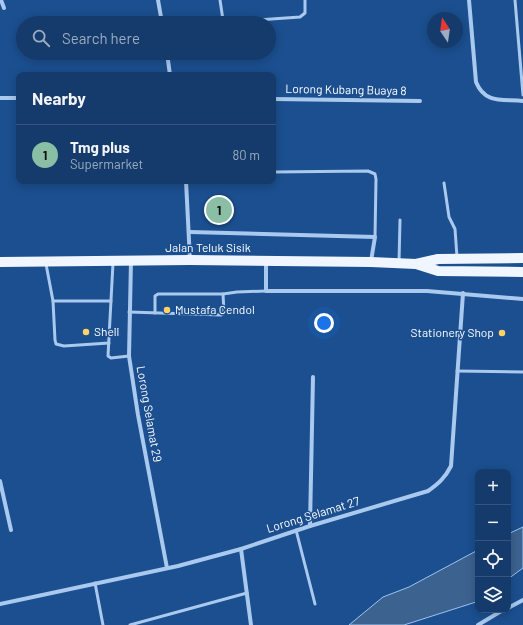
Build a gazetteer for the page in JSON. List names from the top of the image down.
{
  "streets": {
    "main road": ["Jalan Teluk Sisik"],
    "street": ["Lorong Kubang Buaya 8", "Lorong Selamat 29", "Lorong Selamat 27"]
  },
  "crossings": [
    ["Jalan Teluk Sisik", "Lorong Selamat 29"],
    ["Lorong Selamat 29", "Lorong Selamat 27"]
  ],
  "places": ["Mustafa Cendol", "Shell", "Stationery Shop"],
  "north": "top",
  "page": {
    "search": "Search here",
    "heading": "Nearby",
    "list": [
      {
        "mark": "1",
        "name": "Tmg plus",
        "note": "Supermarket",
        "value": "80 m"
      }
    ],
    "pins": "1",
    "map_buttons": ["+", "−"]
  }
}
